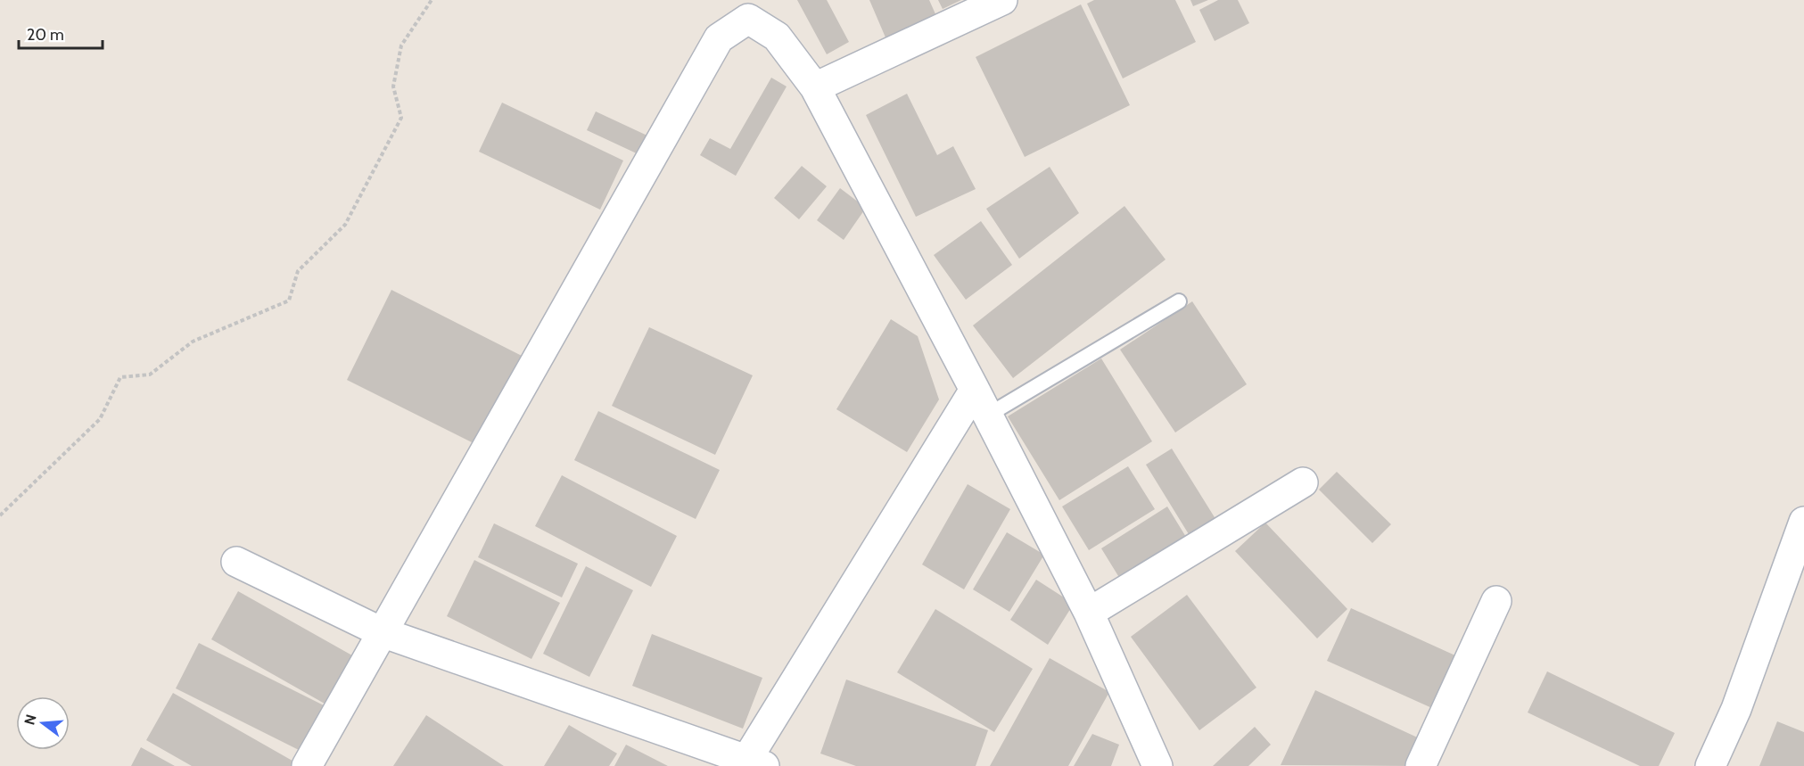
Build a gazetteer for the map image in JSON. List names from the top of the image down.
{
  "scale_bar": "20 m",
  "north": "left"
}
